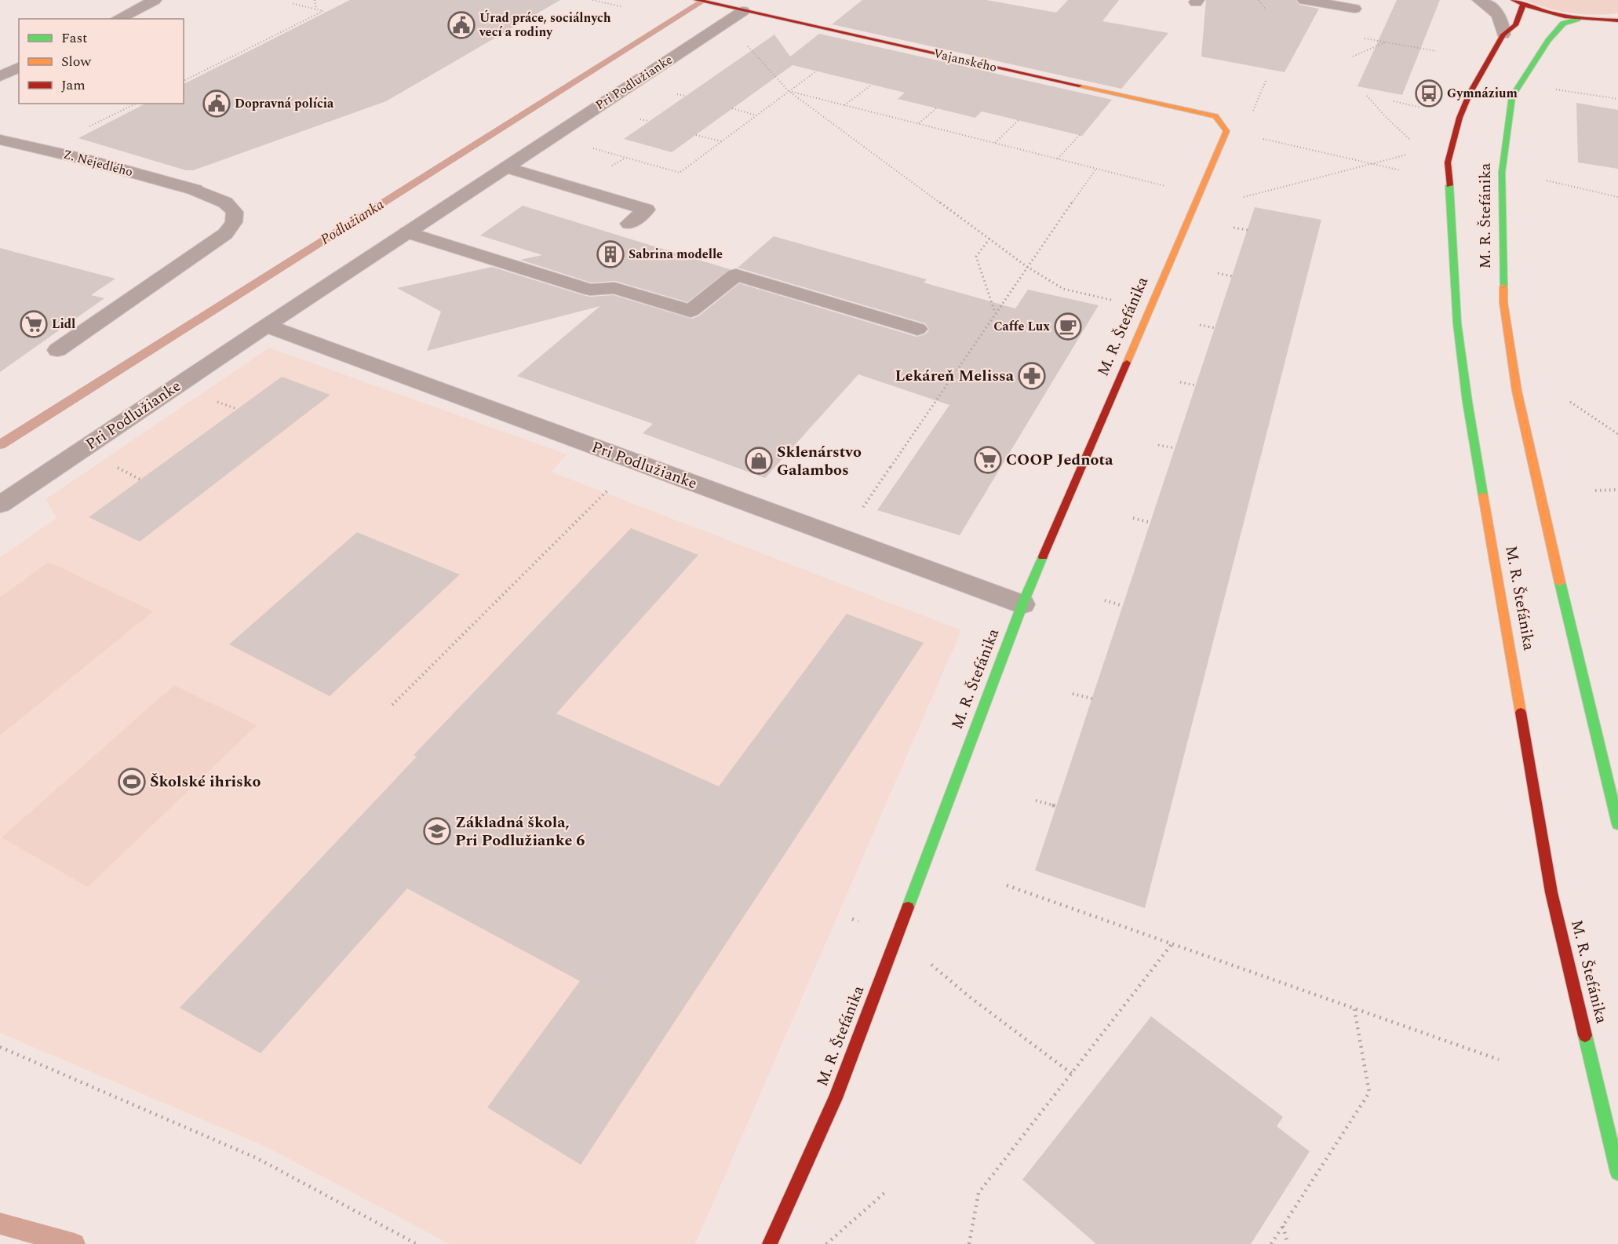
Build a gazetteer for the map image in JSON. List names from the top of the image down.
{
  "streets": {
    "main road": ["Vajanského", "M. R. Štefánika"],
    "street": ["Pri Podlužianke", "Z. Nejedlého"]
  },
  "crossings": [
    ["Vajanského", "Pri Podlužianke"],
    ["Vajanského", "M. R. Štefánika"],
    ["Pri Podlužianke", "M. R. Štefánika"]
  ],
  "water": ["Podlužianka"],
  "places": {
    "public building": ["Úrad práce, sociálnych vecí a rodiny", "Dopravná polícia"],
    "bus stop": ["Gymnázium"],
    "building": ["Sabrina modelle"],
    "supermarket": ["Lidl", "COOP Jednota"],
    "cafe": ["Caffe Lux"],
    "pharmacy": ["Lekáreň Melissa"],
    "shop": ["Sklenárstvo Galambos"],
    "sports": ["Školské ihrisko"],
    "school or university": ["Základná škola, Pri Podlužianke 6"]
  },
  "legend": ["Fast", "Slow", "Jam"]
}
